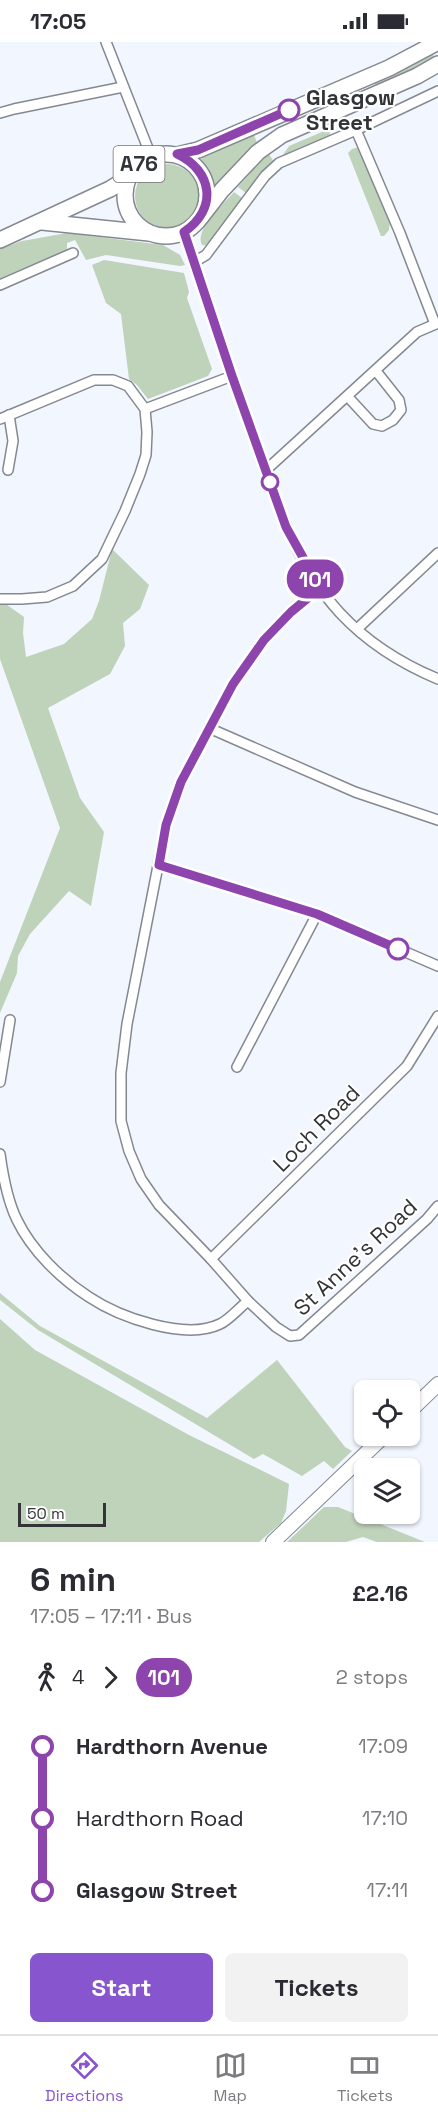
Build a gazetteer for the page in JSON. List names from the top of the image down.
{
  "streets": {
    "main road": ["A76"],
    "street": ["Loch Road", "St Anne's Road"]
  },
  "places": ["Glasgow Street"],
  "lines": ["bus line 101"],
  "scale_bar": "50 m",
  "page": {
    "status": "17:05",
    "on_map": "101",
    "scale": "50 m",
    "heading": ["6 min", "17:05 – 17:11 · Bus", "£2.16"],
    "legs": ["4", "101", "2 stops"],
    "list": [
      {
        "name": "Hardthorn Avenue",
        "value": "17:09"
      },
      {
        "name": "Hardthorn Road",
        "value": "17:10"
      },
      {
        "name": "Glasgow Street",
        "value": "17:11"
      }
    ],
    "buttons": ["Start", "Tickets"],
    "tabs": ["Directions", "Map", "Tickets"]
  }
}
